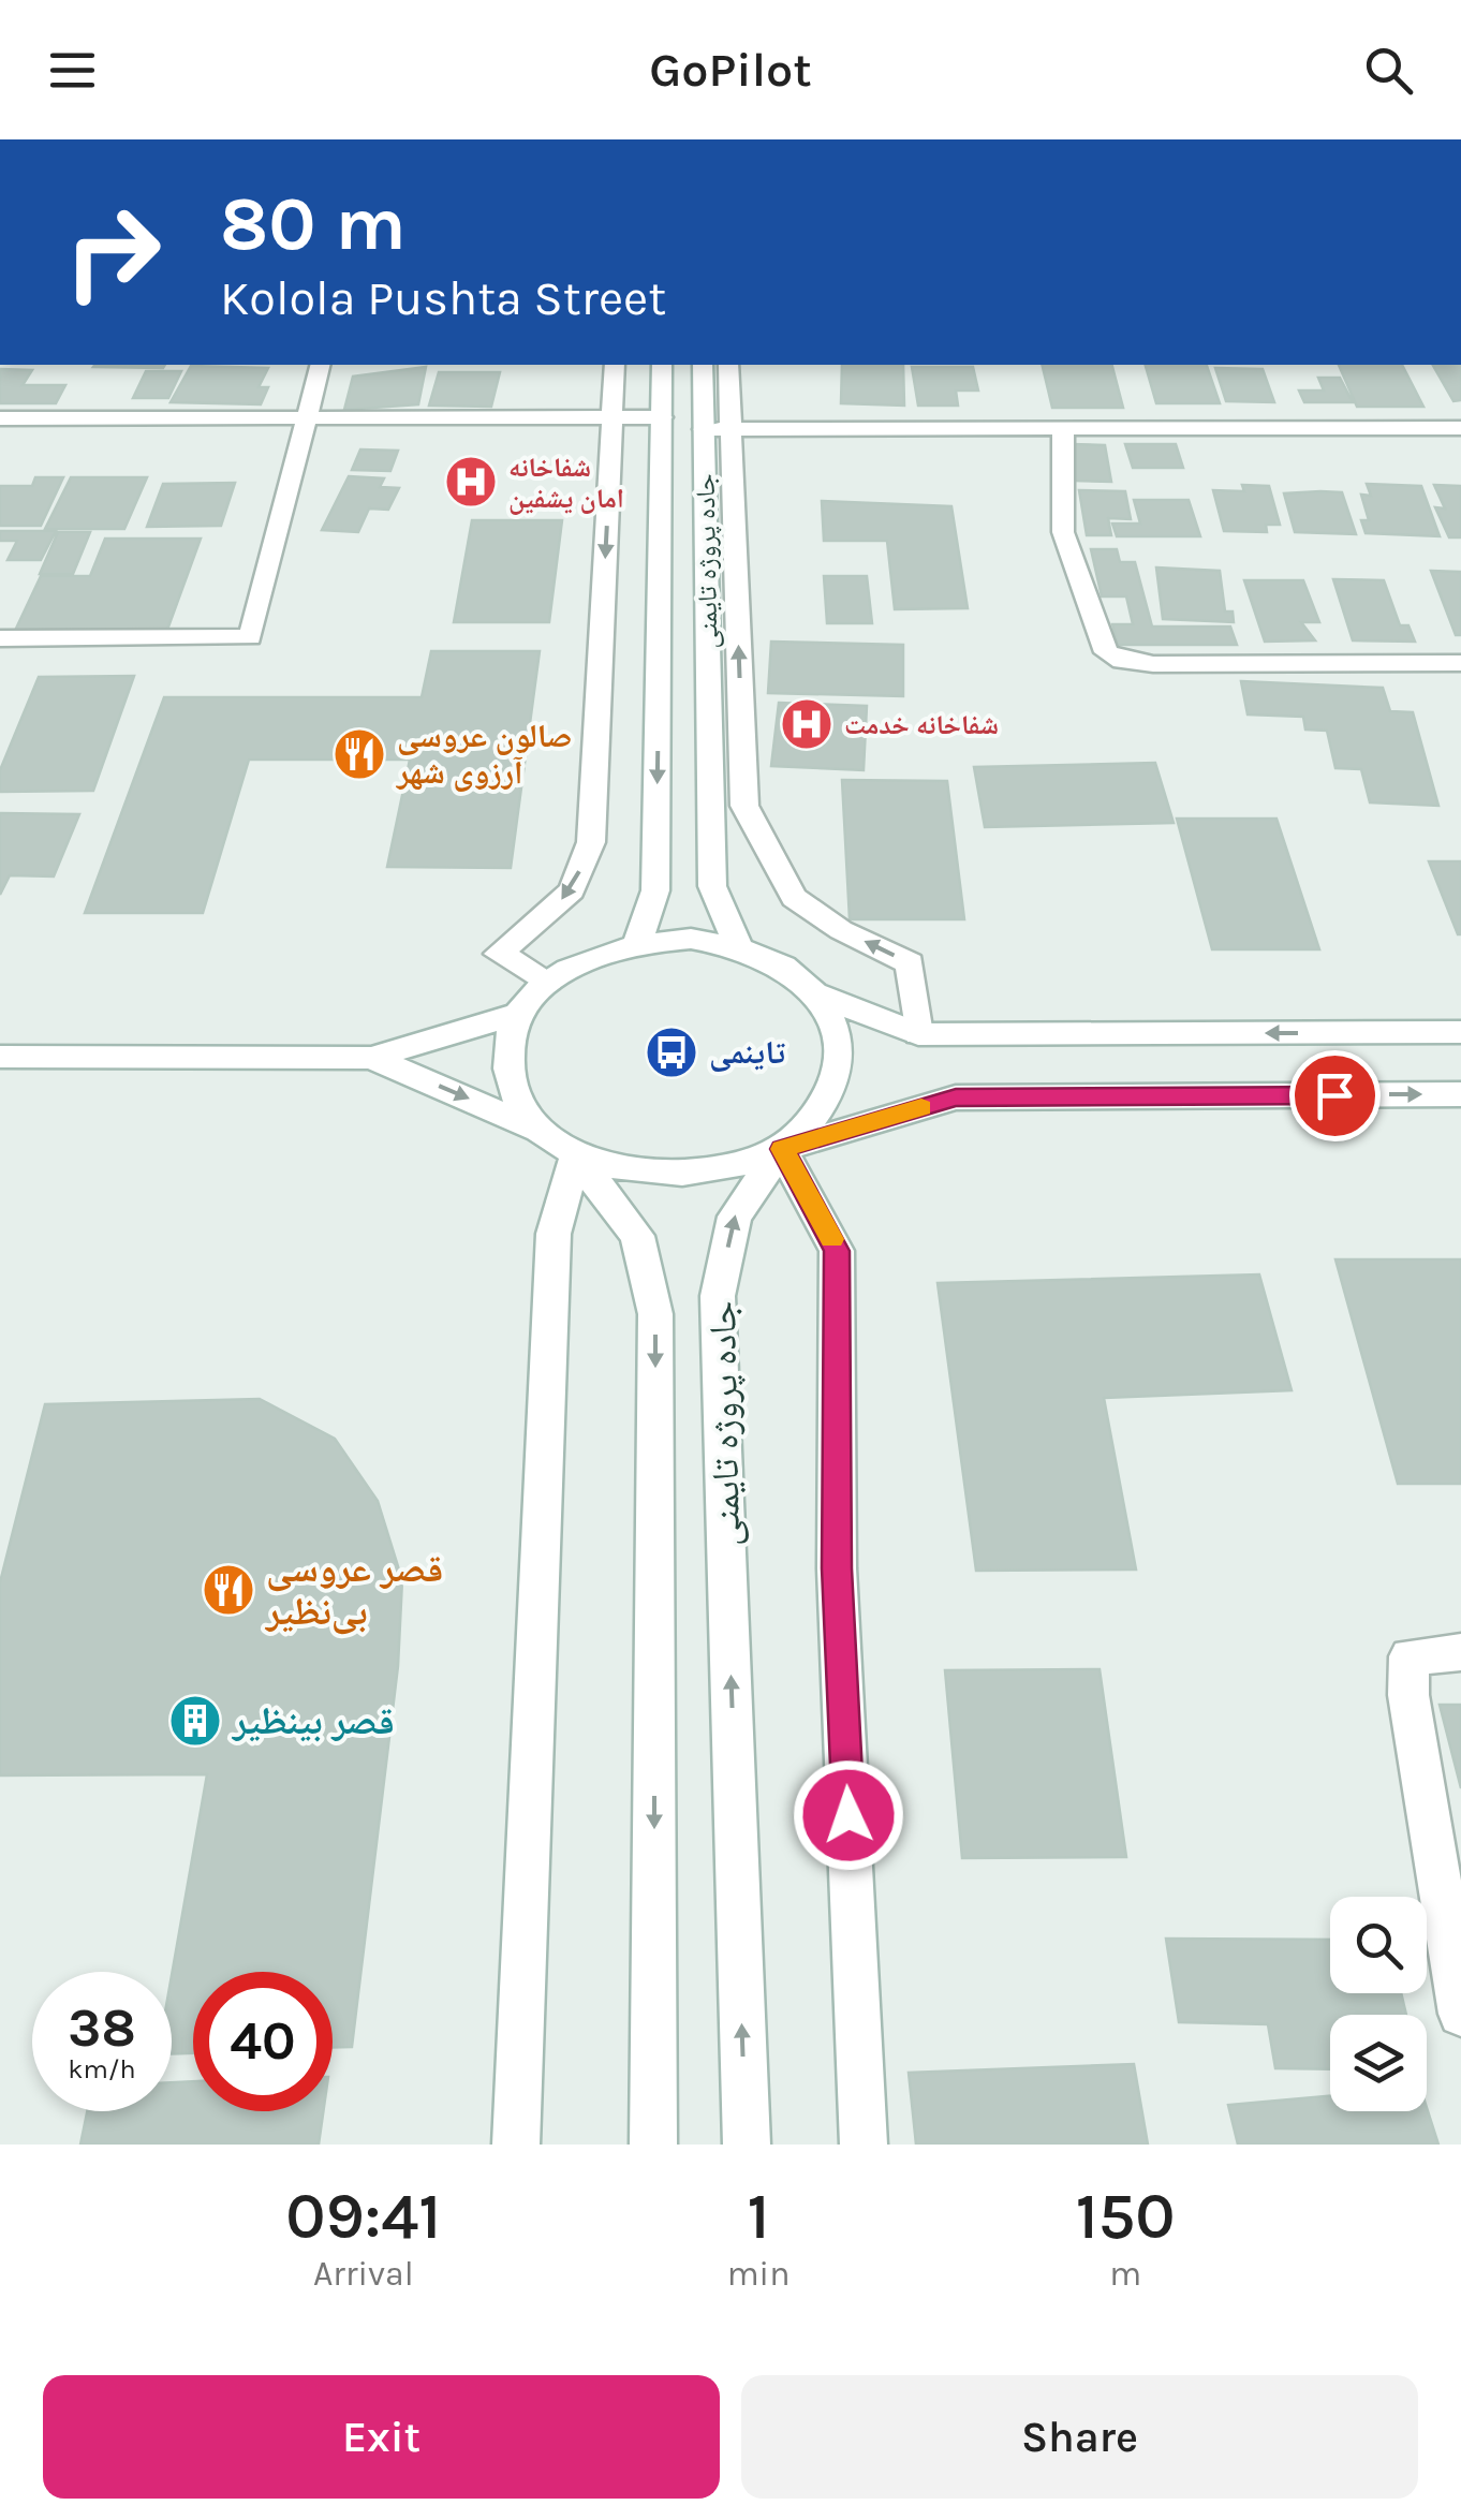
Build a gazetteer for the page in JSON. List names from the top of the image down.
{
  "streets": {
    "street": ["جاده پروژه تایمنی"]
  },
  "places": {
    "hospital": ["شفاخانه امان یشفین", "شفاخانه خدمت"],
    "restaurant": ["صالون عروسی آرزوی شهر", "قصر عروسی بی‌نظیر"],
    "bus stop": ["تاینمی"],
    "building": ["قصر بینظیر"]
  },
  "page": {
    "header": "GoPilot",
    "turn": ["80 m", "Kolola Pushta Street"],
    "speed": "38 km/h",
    "limit": "40",
    "eta": [
      "09:41",
      "Arrival",
      "1",
      "min",
      "150",
      "m"
    ],
    "buttons": ["Exit", "Share"]
  }
}
